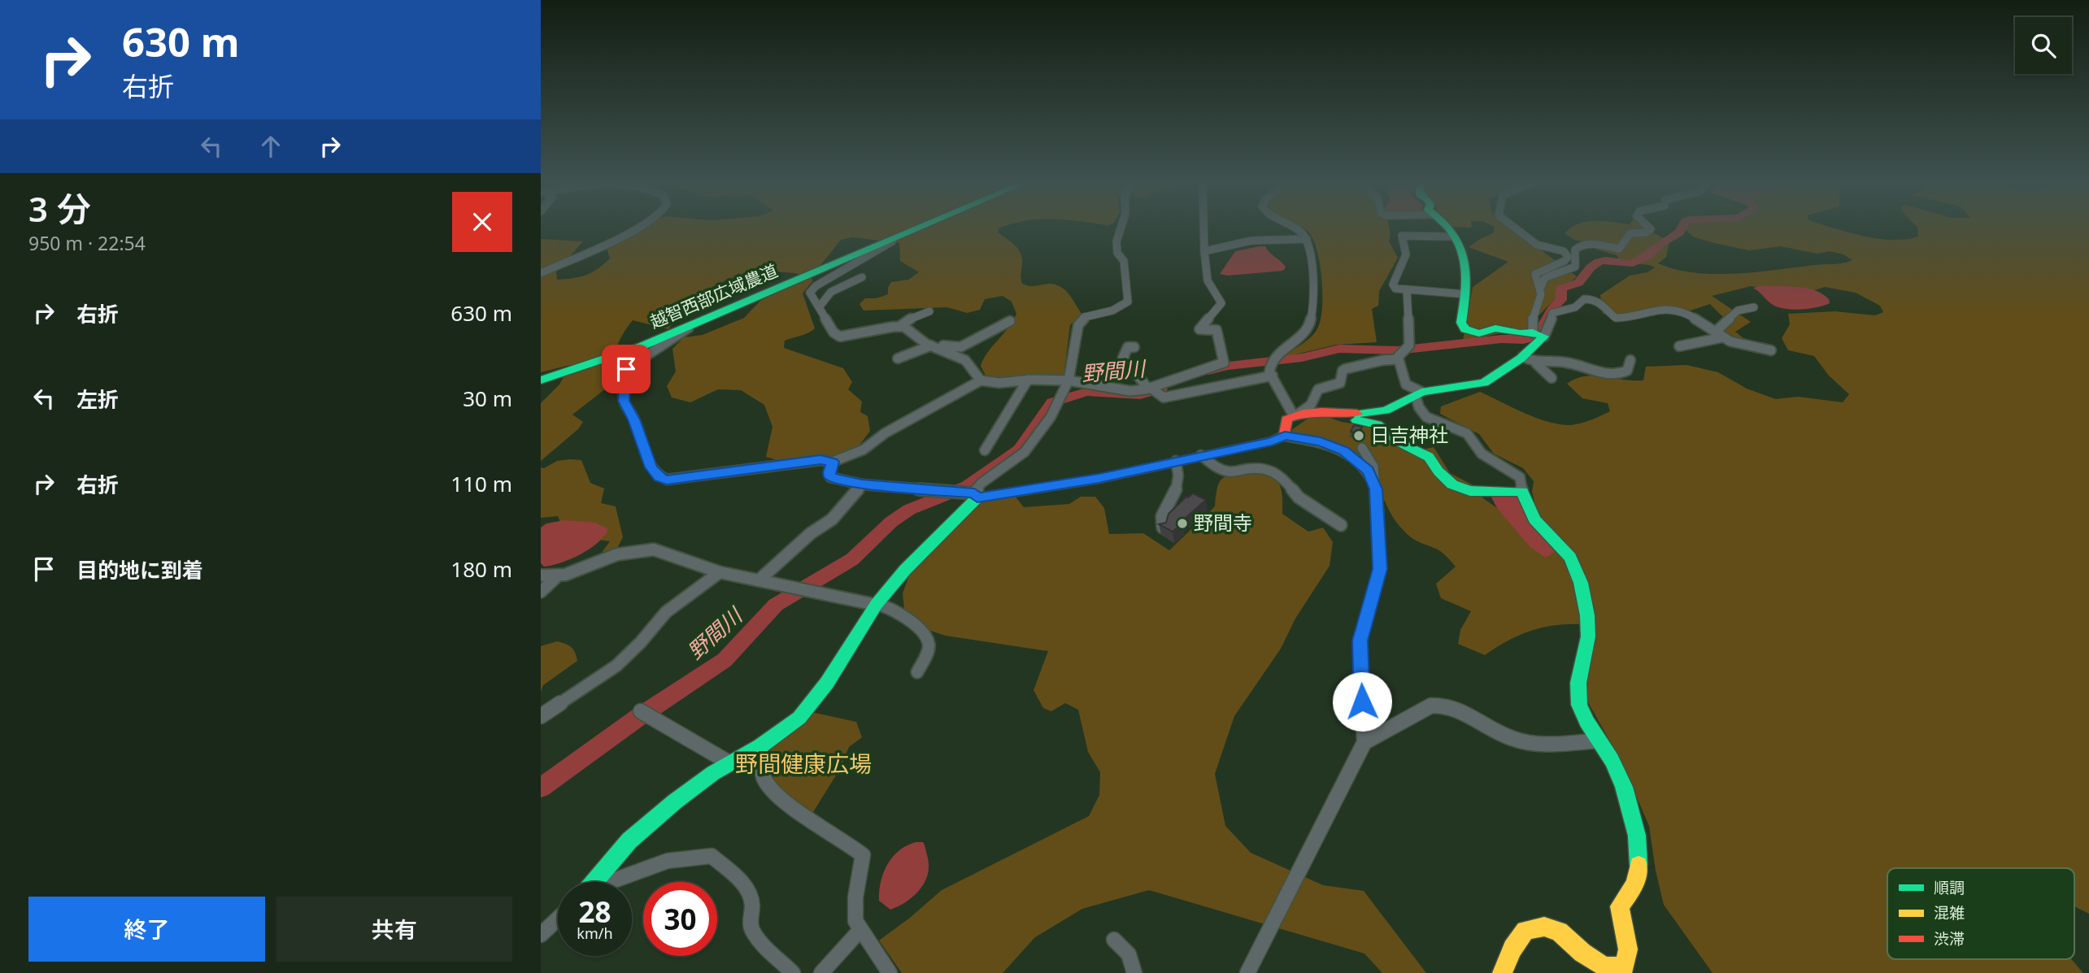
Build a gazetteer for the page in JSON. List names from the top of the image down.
{
  "streets": {
    "street": ["越智西部広域農道"]
  },
  "water": ["野間川"],
  "parks": ["野間健康広場"],
  "places": ["日吉神社", "野間寺"],
  "legend": ["順調", "混雑", "渋滞"],
  "page": {
    "turn": ["630 m", "右折"],
    "heading": ["3 分", "950 m · 22:54"],
    "list": [
      {
        "name": "右折",
        "value": "630 m"
      },
      {
        "name": "左折",
        "value": "30 m"
      },
      {
        "name": "右折",
        "value": "110 m"
      },
      {
        "name": "目的地に到着",
        "value": "180 m"
      }
    ],
    "speed": "28 km/h",
    "limit": "30",
    "buttons": ["終了", "共有"]
  }
}
